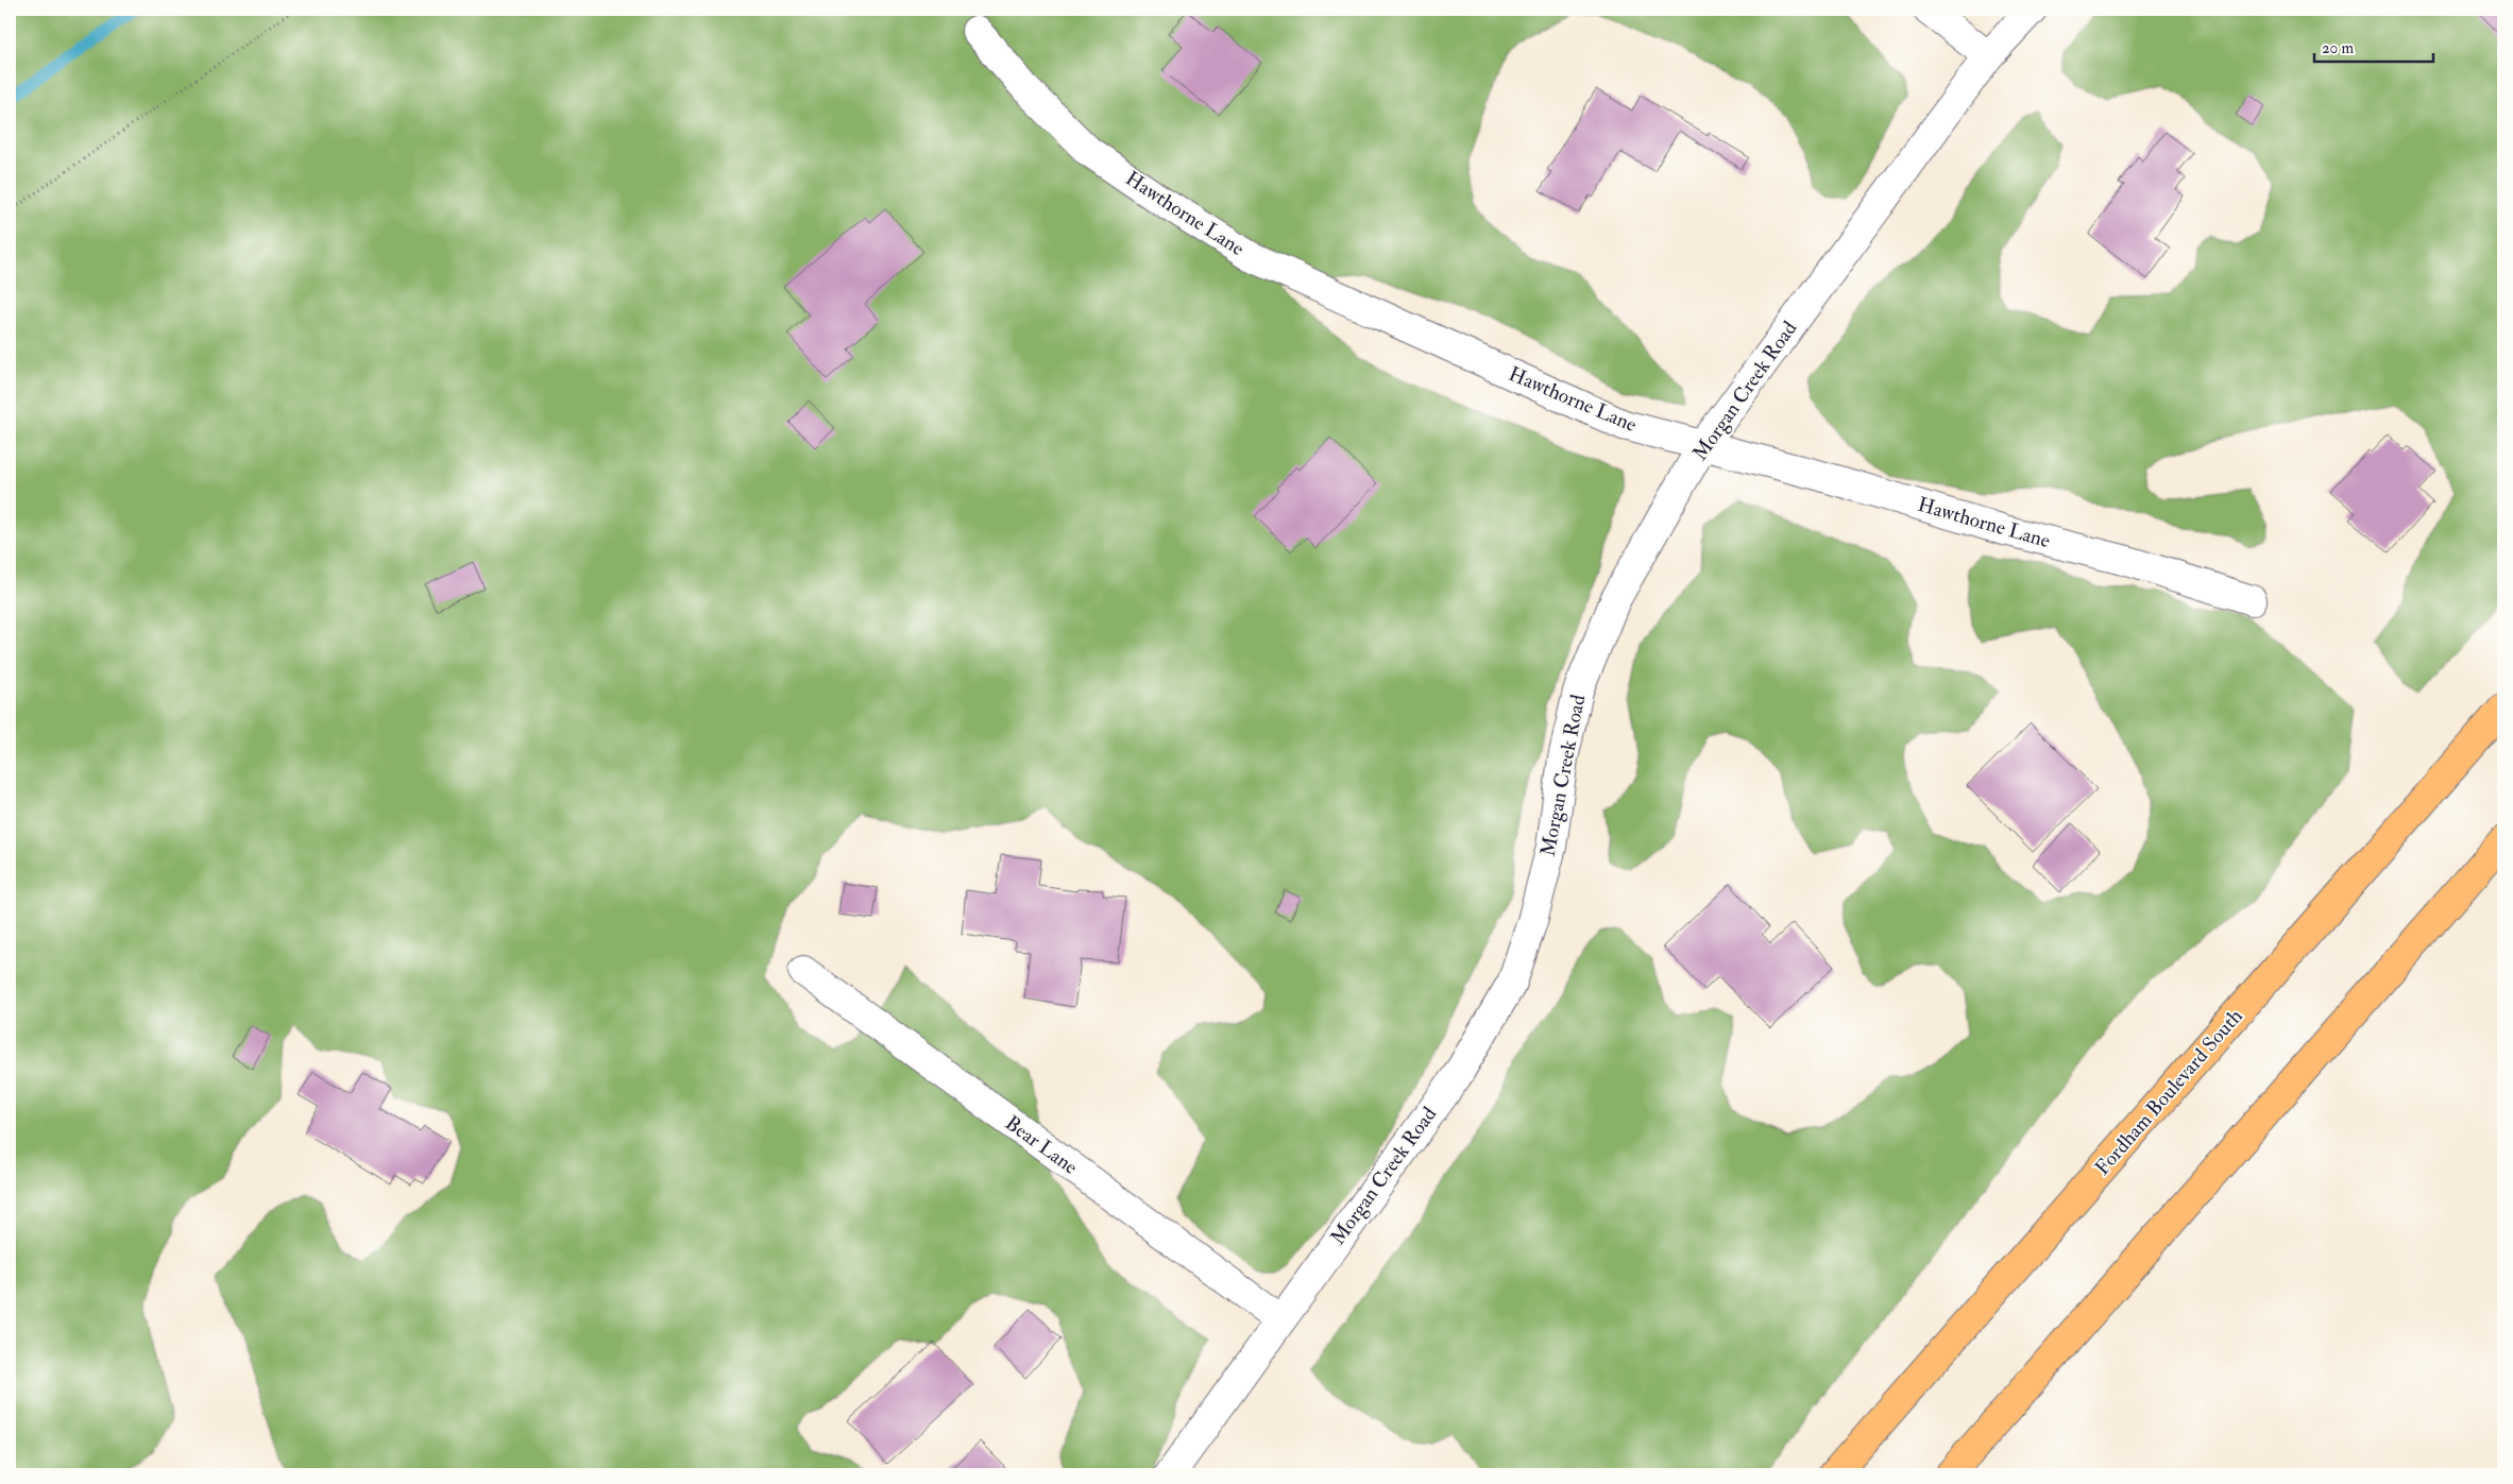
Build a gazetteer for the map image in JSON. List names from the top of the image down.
{
  "streets": {
    "highway": ["Fordham Boulevard South"],
    "street": ["Hawthorne Lane", "Morgan Creek Road", "Bear Lane"]
  },
  "crossings": [
    ["Hawthorne Lane", "Morgan Creek Road"],
    ["Morgan Creek Road", "Bear Lane"]
  ],
  "scale_bar": "20 m"
}
